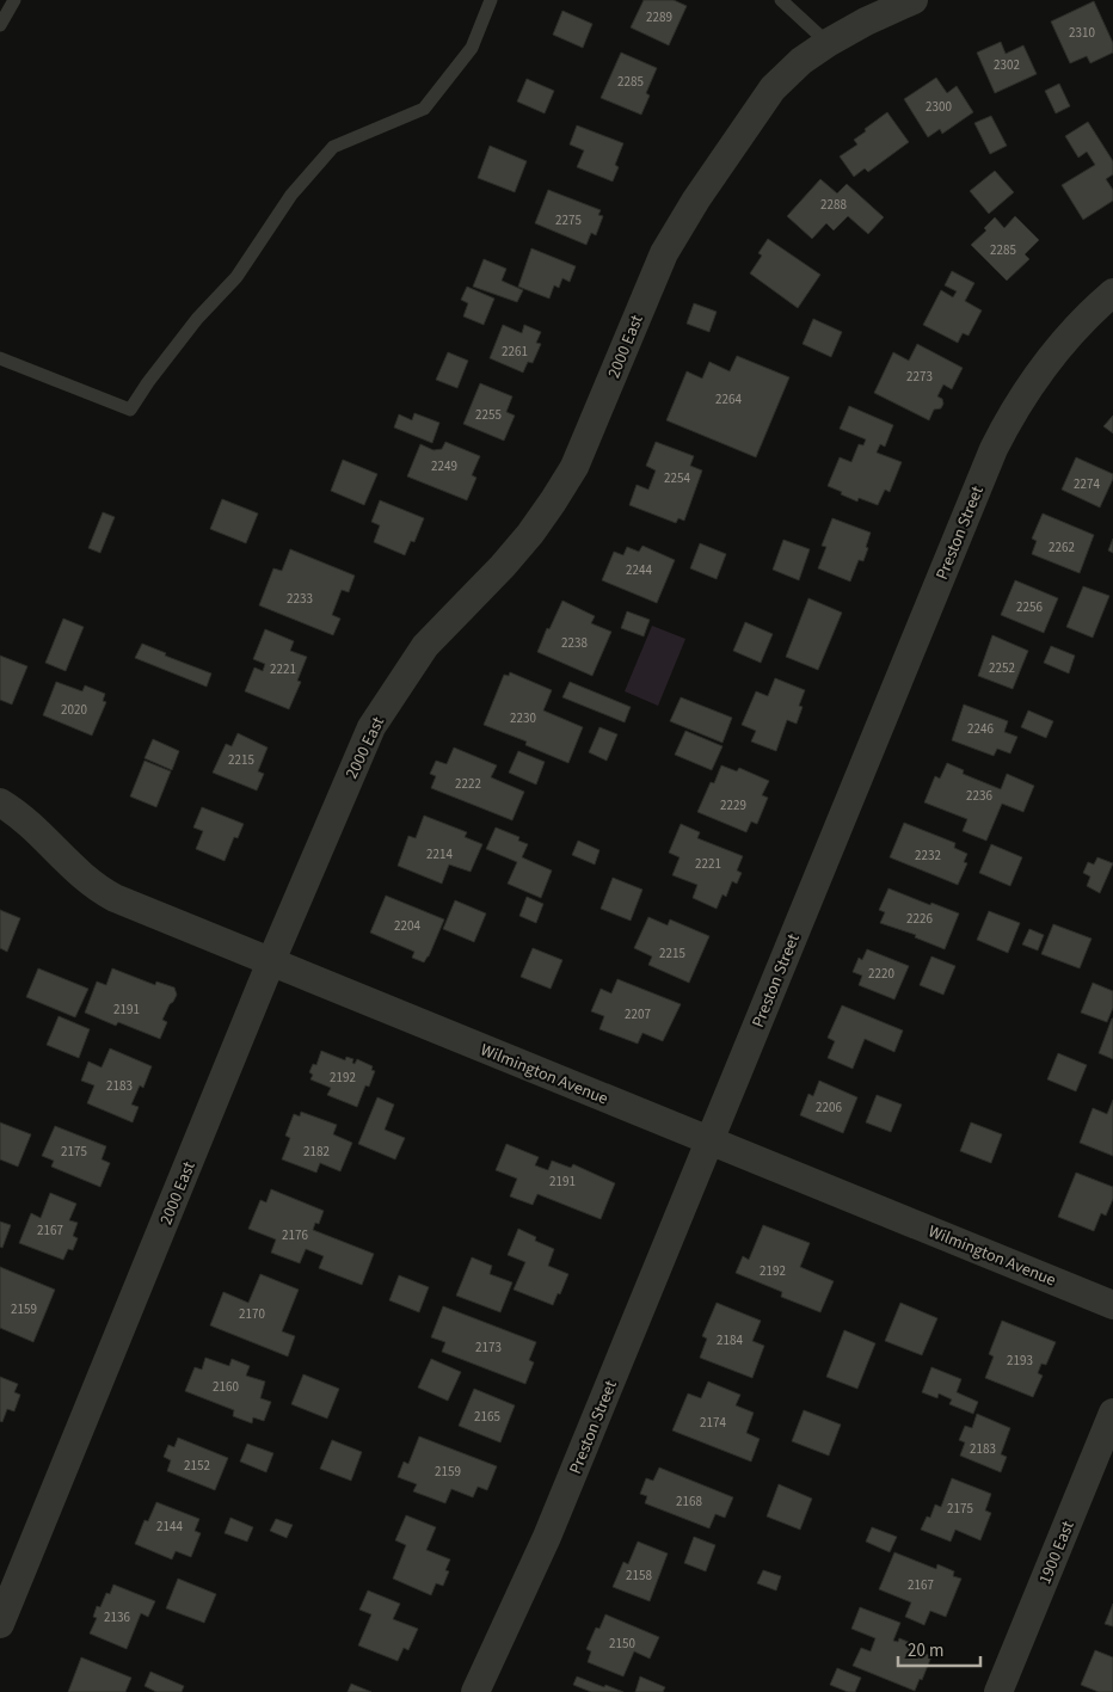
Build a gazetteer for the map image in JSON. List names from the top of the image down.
{
  "streets": {
    "street": [
      "2000 East",
      "Preston Street",
      "Wilmington Avenue",
      "1900 East"
    ]
  },
  "crossings": [
    ["2000 East", "Wilmington Avenue"],
    ["Preston Street", "Wilmington Avenue"]
  ],
  "house_numbers": [
    "2289",
    "2310",
    "2302",
    "2285",
    "2300",
    "2288",
    "2275",
    "2285",
    "2261",
    "2273",
    "2264",
    "2255",
    "2249",
    "2254",
    "2274",
    "2262",
    "2244",
    "2233",
    "2256",
    "2238",
    "2252",
    "2221",
    "2020",
    "2230",
    "2246",
    "2215",
    "2222",
    "2236",
    "2229",
    "2214",
    "2232",
    "2221",
    "2226",
    "2204",
    "2215",
    "2220",
    "2191",
    "2207",
    "2192",
    "2183",
    "2206",
    "2175",
    "2182",
    "2191",
    "2167",
    "2176",
    "2192",
    "2159",
    "2170",
    "2184",
    "2173",
    "2193",
    "2160",
    "2165",
    "2174",
    "2183",
    "2152",
    "2159",
    "2168",
    "2175",
    "2144",
    "2158",
    "2167",
    "2136",
    "2150"
  ],
  "scale_bar": "20 m"
}
